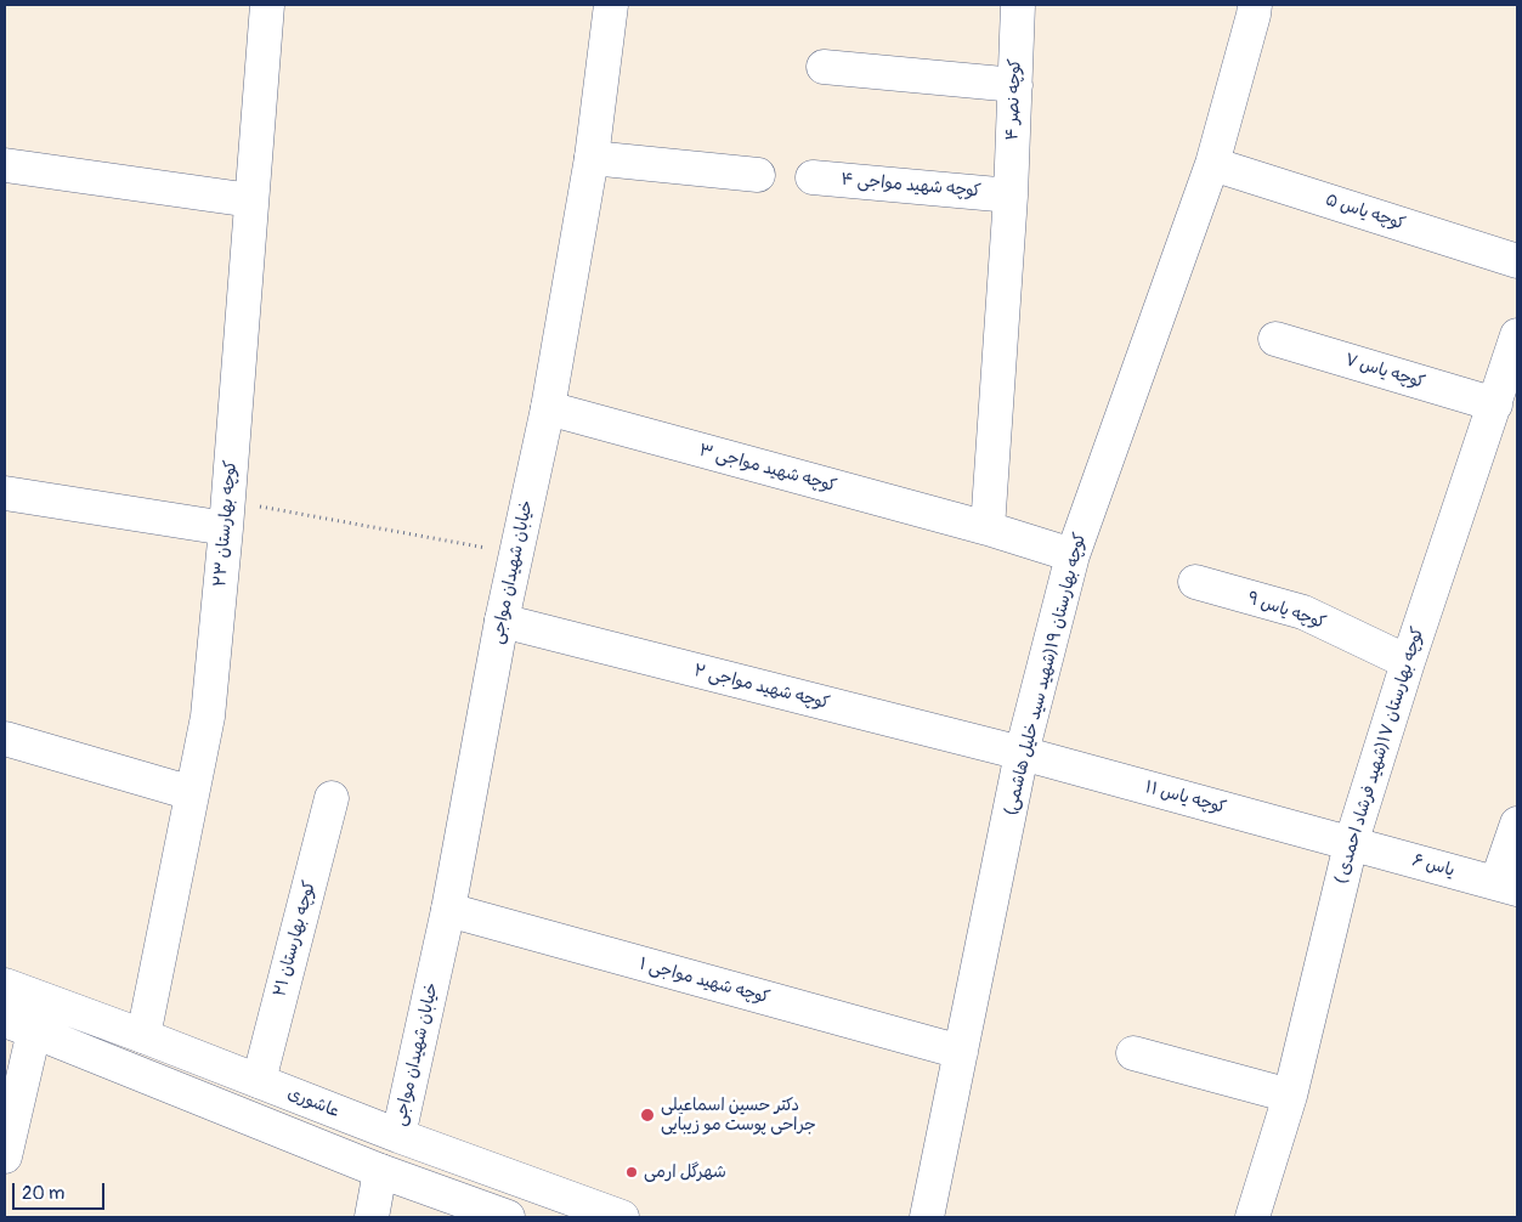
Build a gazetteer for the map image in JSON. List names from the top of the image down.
{
  "streets": {
    "street": [
      "کوچه نصر ۴",
      "کوچه شهید مواجی ۴",
      "کوچه یاس ۵",
      "کوچه یاس ۷",
      "کوچه شهید مواجی ۳",
      "کوچه بهارستان ۲۳",
      "خیابان شهیدان مواجی",
      "کوچه یاس ۹",
      "کوچه بهارستان ۱۹(شهید سید خلیل هاشمی)",
      "کوچه شهید مواجی ۲",
      "کوچه بهارستان ۱۷(شهید فرشاد احمدی )",
      "کوچه یاس ۱۱",
      "یاس ۶",
      "کوچه بهارستان ۲۱",
      "کوچه شهید مواجی ۱",
      "عاشوری"
    ]
  },
  "crossings": [
    ["کوچه نصر ۴", "کوچه شهید مواجی ۴"],
    ["کوچه نصر ۴", "کوچه شهید مواجی ۳"],
    ["کوچه یاس ۵", "کوچه بهارستان ۱۹(شهید سید خلیل هاشمی)"],
    ["کوچه یاس ۷", "کوچه بهارستان ۱۷(شهید فرشاد احمدی )"],
    ["کوچه شهید مواجی ۳", "خیابان شهیدان مواجی"],
    ["کوچه شهید مواجی ۳", "کوچه بهارستان ۱۹(شهید سید خلیل هاشمی)"],
    ["کوچه بهارستان ۲۳", "عاشوری"],
    ["خیابان شهیدان مواجی", "کوچه شهید مواجی ۲"],
    ["خیابان شهیدان مواجی", "کوچه شهید مواجی ۱"],
    ["خیابان شهیدان مواجی", "عاشوری"],
    ["کوچه یاس ۹", "کوچه بهارستان ۱۷(شهید فرشاد احمدی )"],
    ["کوچه بهارستان ۱۹(شهید سید خلیل هاشمی)", "کوچه شهید مواجی ۲"],
    ["کوچه بهارستان ۱۹(شهید سید خلیل هاشمی)", "کوچه یاس ۱۱"],
    ["کوچه بهارستان ۱۹(شهید سید خلیل هاشمی)", "کوچه شهید مواجی ۱"],
    ["کوچه شهید مواجی ۲", "کوچه یاس ۱۱"],
    ["کوچه بهارستان ۱۷(شهید فرشاد احمدی )", "کوچه یاس ۱۱"],
    ["کوچه بهارستان ۱۷(شهید فرشاد احمدی )", "یاس ۶"],
    ["کوچه یاس ۱۱", "یاس ۶"],
    ["کوچه بهارستان ۲۱", "عاشوری"]
  ],
  "places": ["دکتر حسین اسماعیلی جراحی پوست مو زیبایی", "شهرگل ارمی"],
  "scale_bar": "20 m"
}
